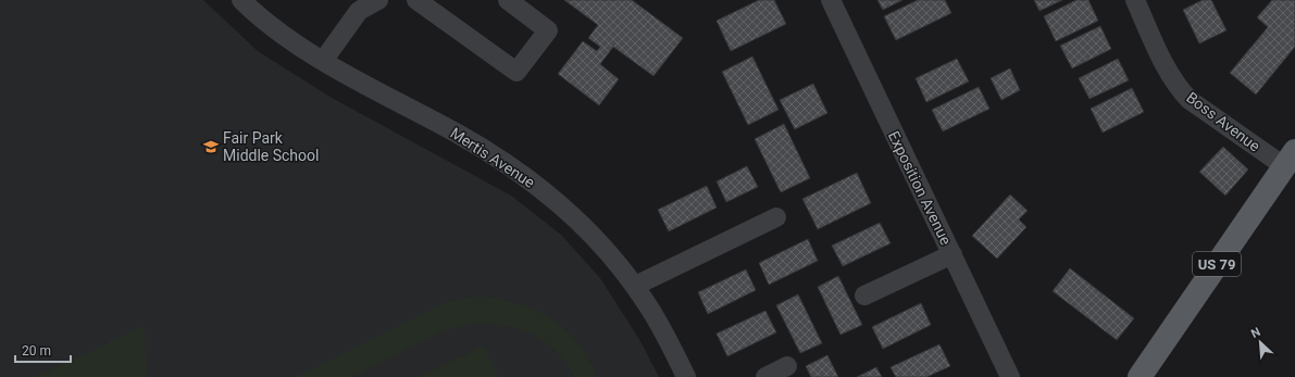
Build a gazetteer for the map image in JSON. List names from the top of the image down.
{
  "streets": {
    "main road": ["US 79"],
    "street": ["Boss Avenue", "Mertis Avenue", "Exposition Avenue"]
  },
  "crossings": [
    ["Boss Avenue", "US 79"]
  ],
  "places": {
    "school or university": ["Fair Park Middle School"]
  },
  "scale_bar": "20 m",
  "north": "top left"
}
